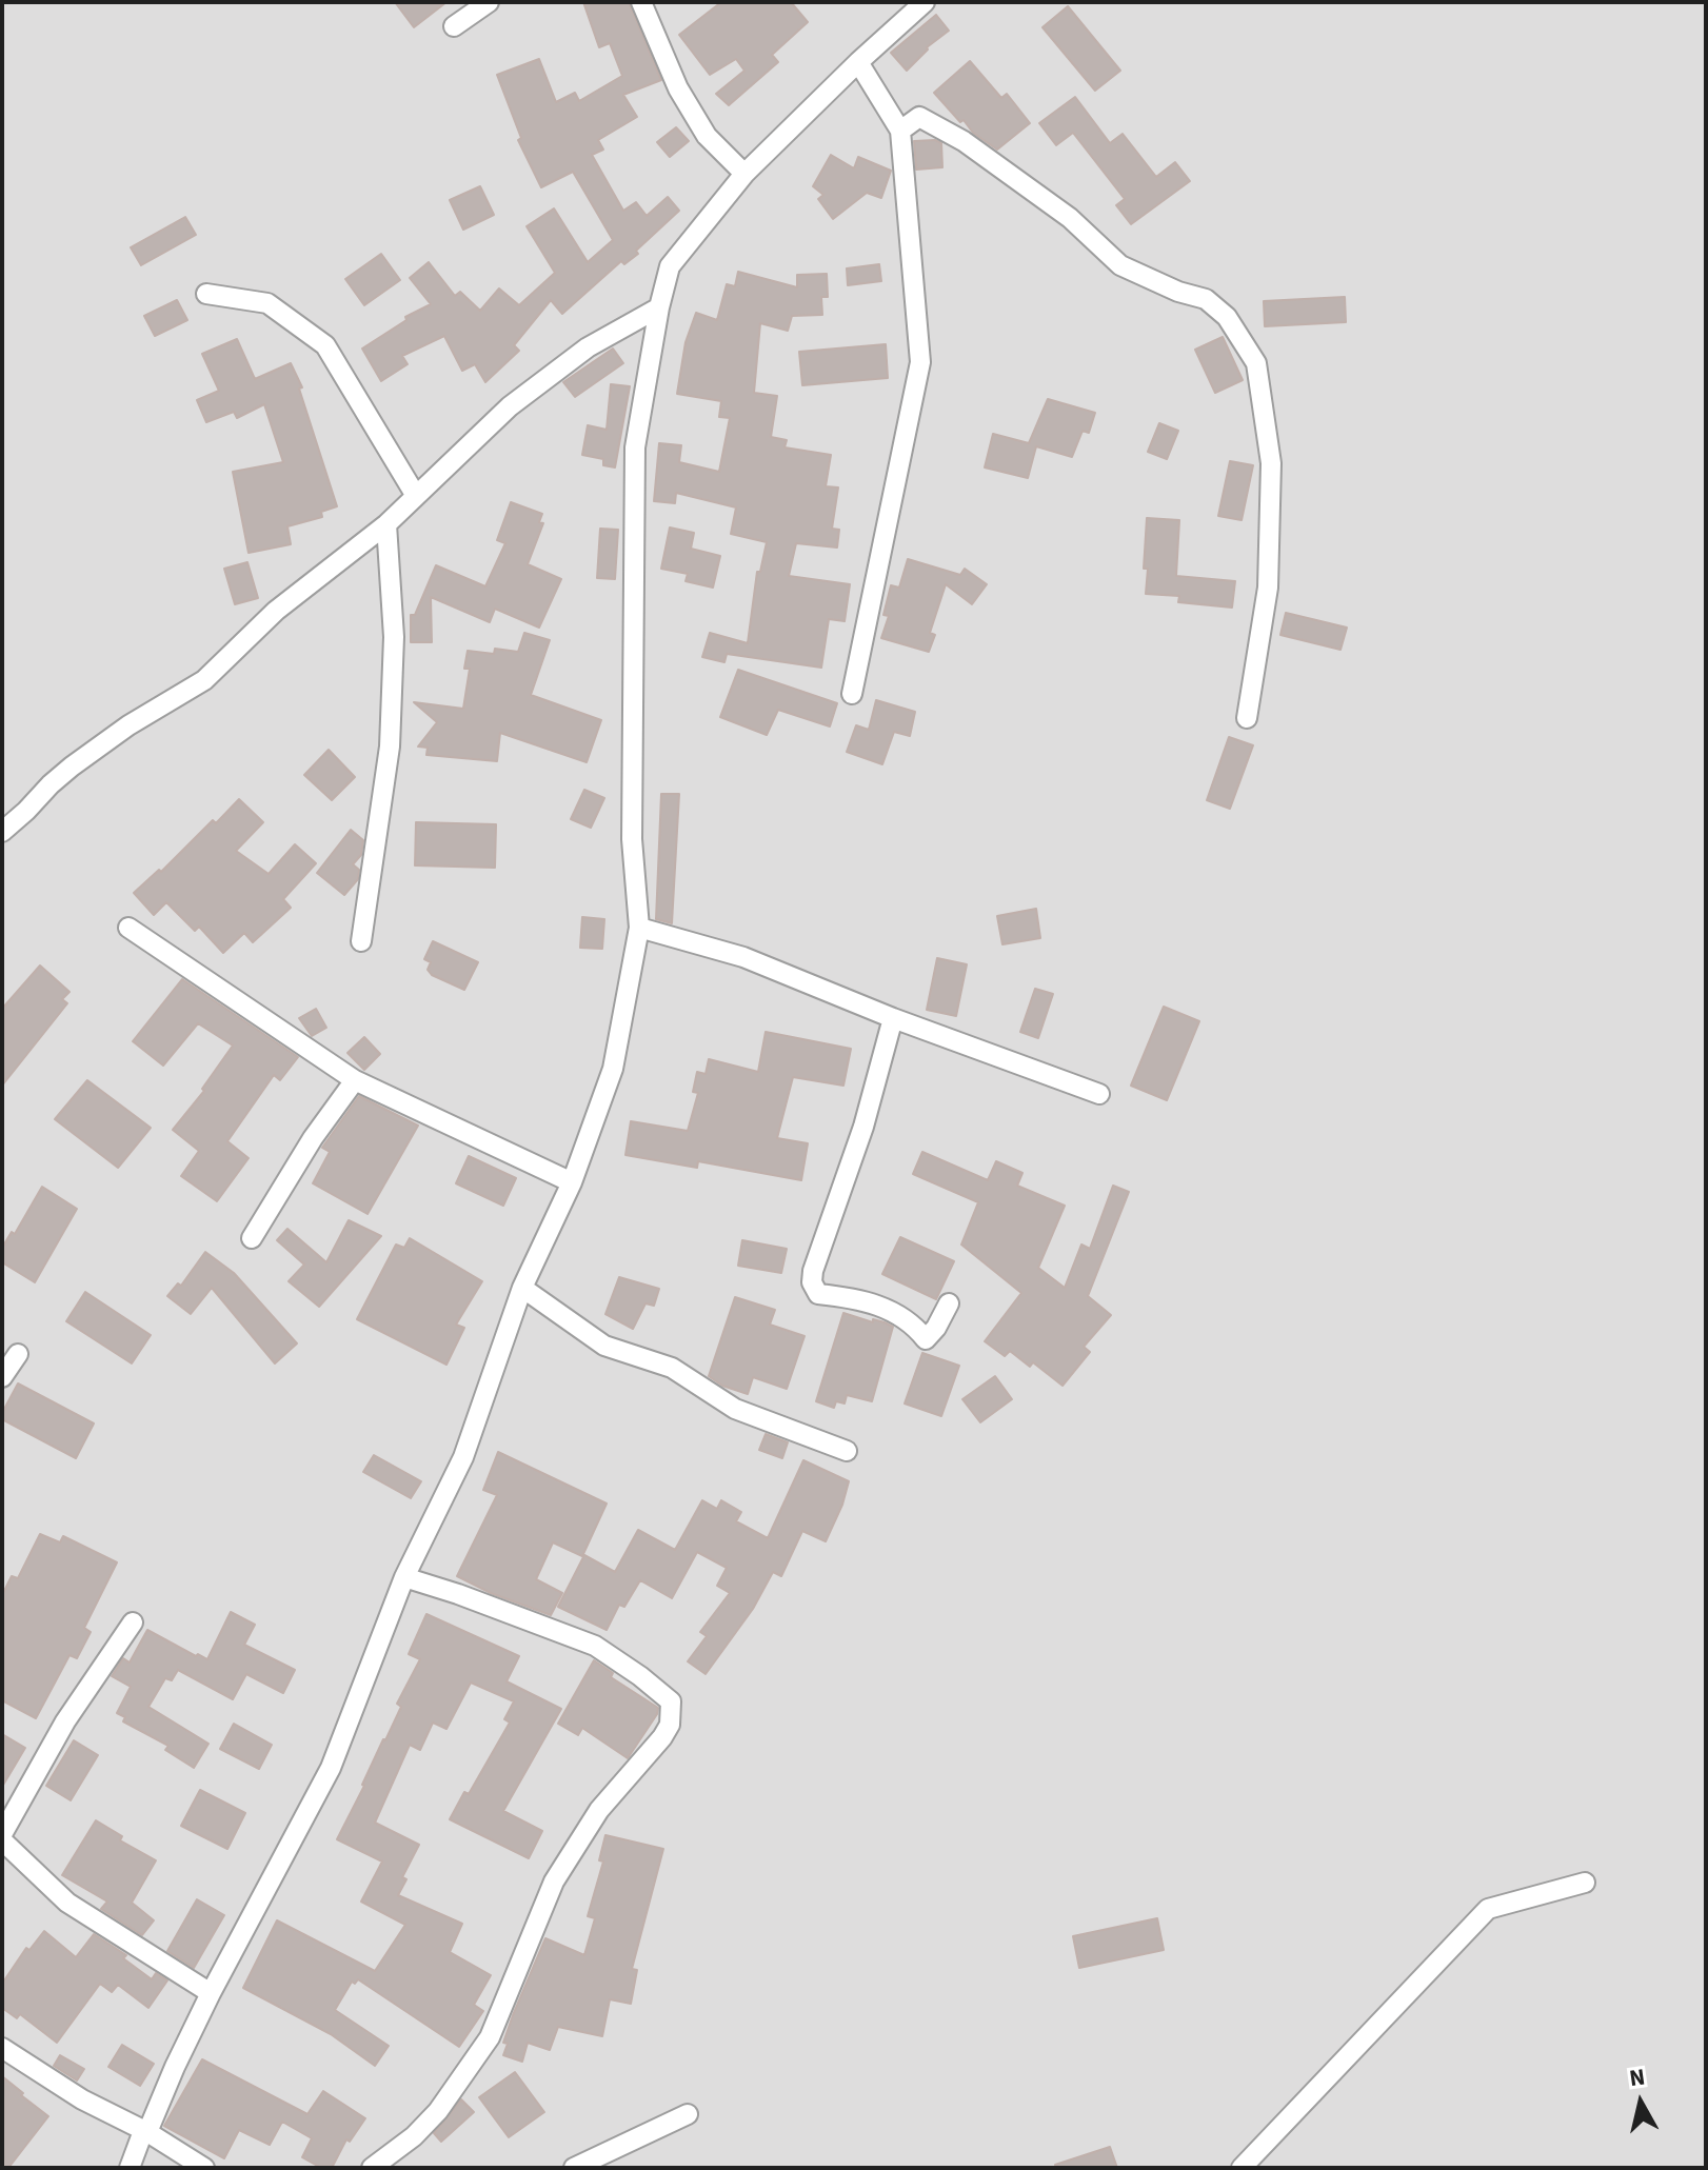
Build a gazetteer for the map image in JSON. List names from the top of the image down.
{
  "north": "top"
}
